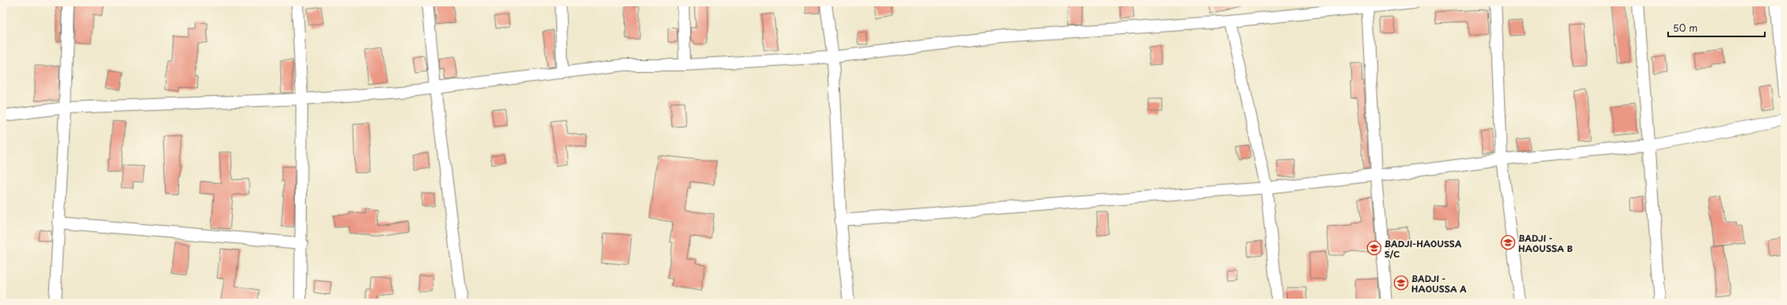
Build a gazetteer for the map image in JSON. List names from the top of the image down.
{
  "places": {
    "school or university": ["BADJI - HAOUSSA B", "BADJI-HAOUSSA S/C", "BADJI - HAOUSSA A"]
  },
  "scale_bar": "50 m"
}
